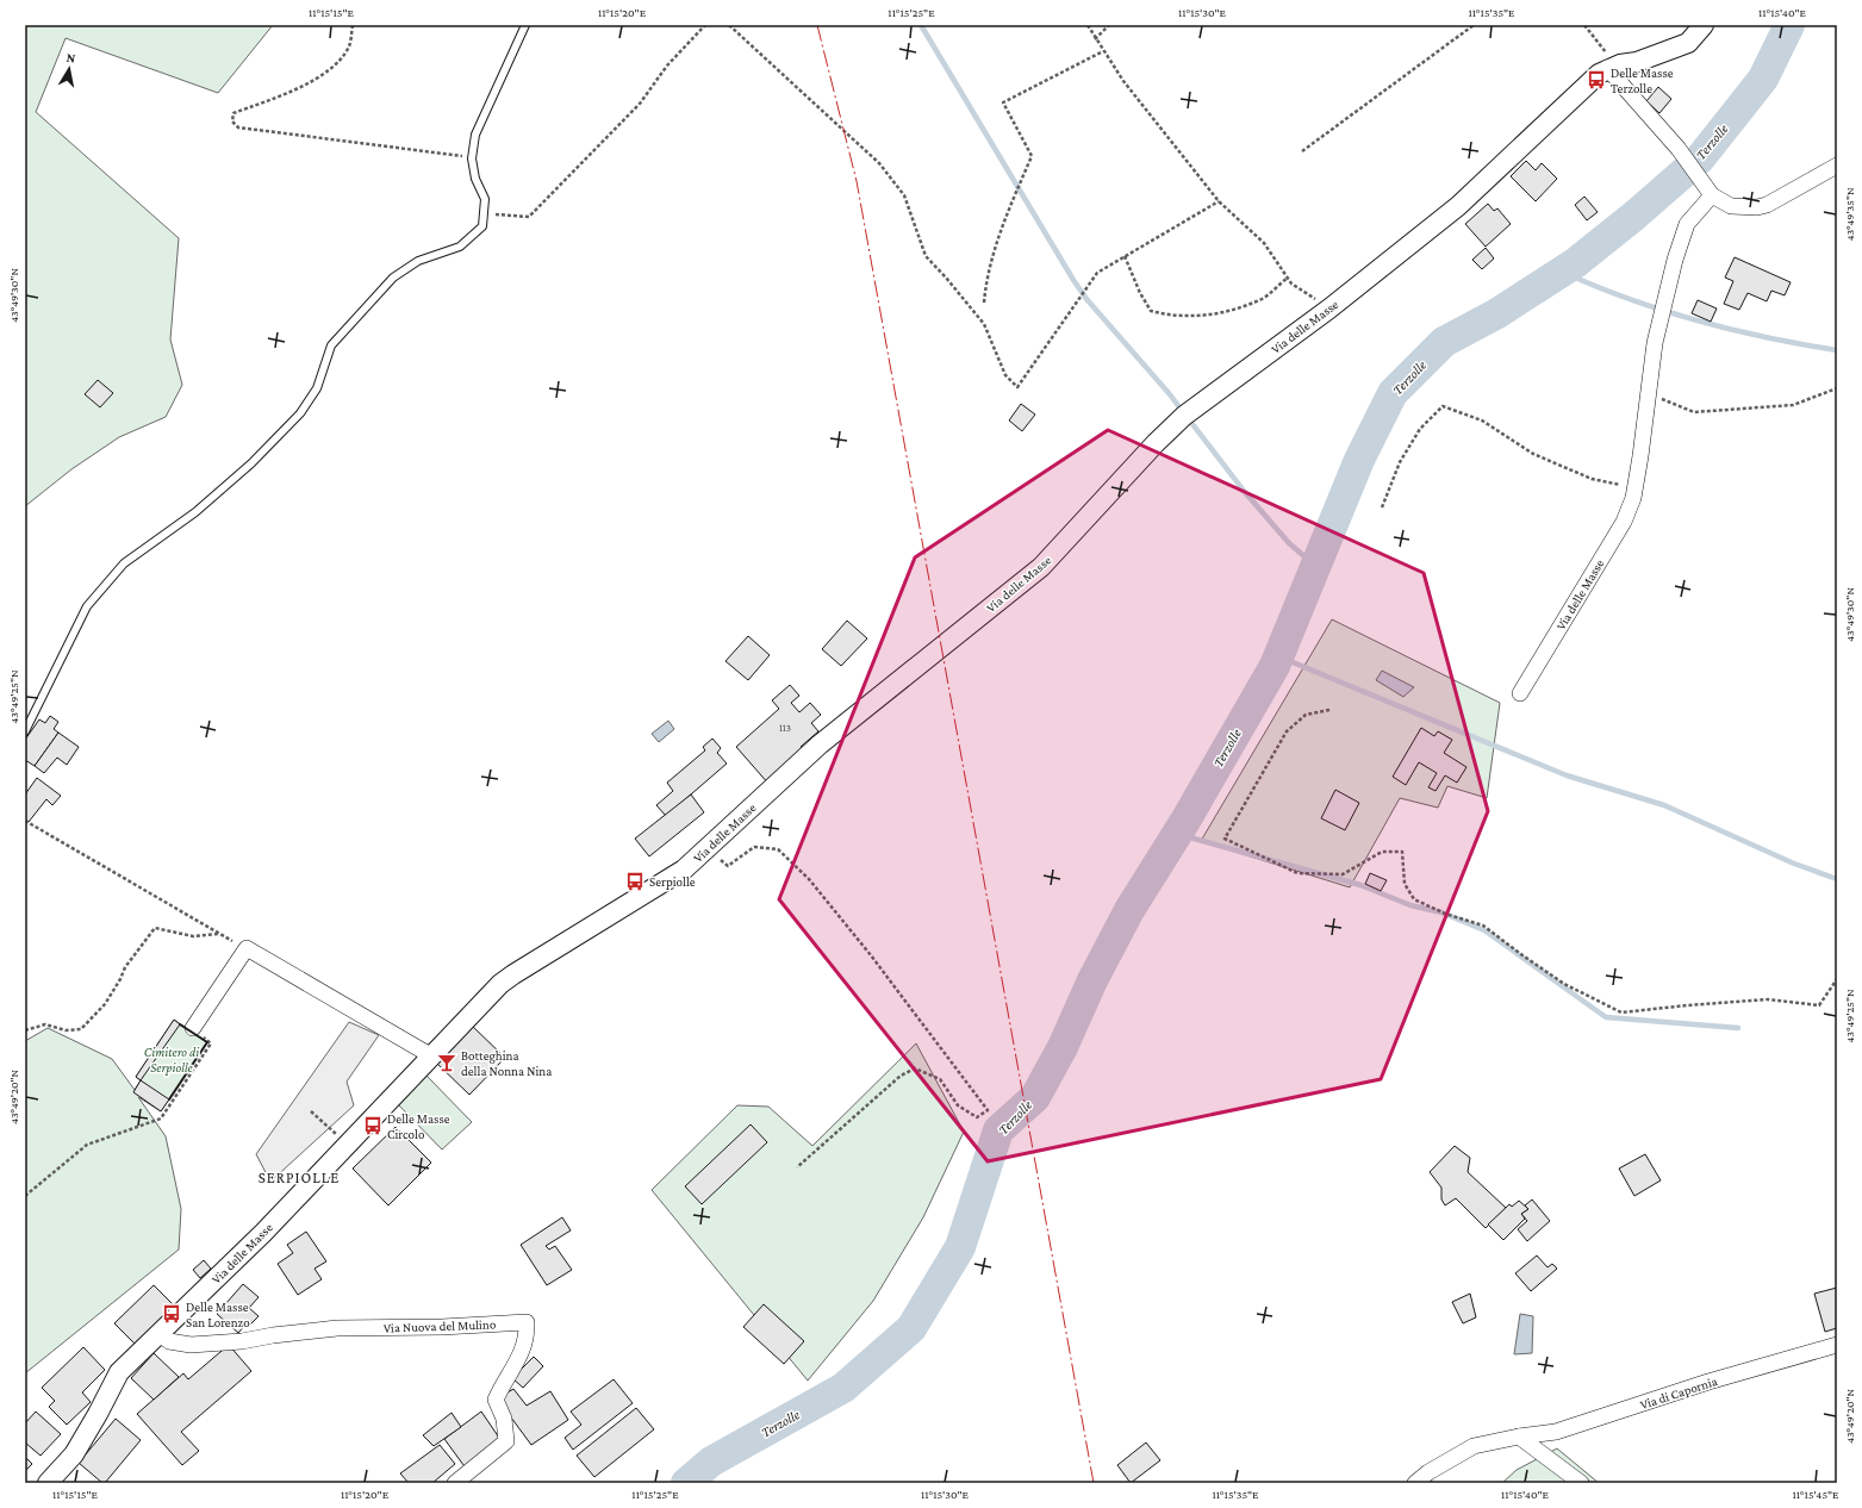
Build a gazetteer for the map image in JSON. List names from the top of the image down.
{
  "streets": {
    "street": ["Via delle Masse", "Via Nuova del Mulino", "Via di Capornia"]
  },
  "crossings": [
    ["Via delle Masse", "Via Nuova del Mulino"]
  ],
  "districts": ["SERPIOLLE"],
  "water": ["Terzolle"],
  "parks": ["Cimitero di Serpiolle"],
  "places": {
    "bus stop": [
      "Delle Masse Terzolle",
      "Serpiolle",
      "Delle Masse Circolo",
      "Delle Masse San Lorenzo"
    ],
    "bar": ["Botteghina della Nonna Nina"]
  },
  "house_numbers": ["113"],
  "north": "top",
  "coordinates": [
    "11°15'15\"E",
    "11°15'20\"E",
    "11°15'25\"E",
    "11°15'30\"E",
    "11°15'35\"E",
    "11°15'40\"E",
    "43°49'35\"N",
    "43°49'30\"N",
    "43°49'25\"N",
    "43°49'20\"N",
    "11°15'45\"E"
  ]
}
